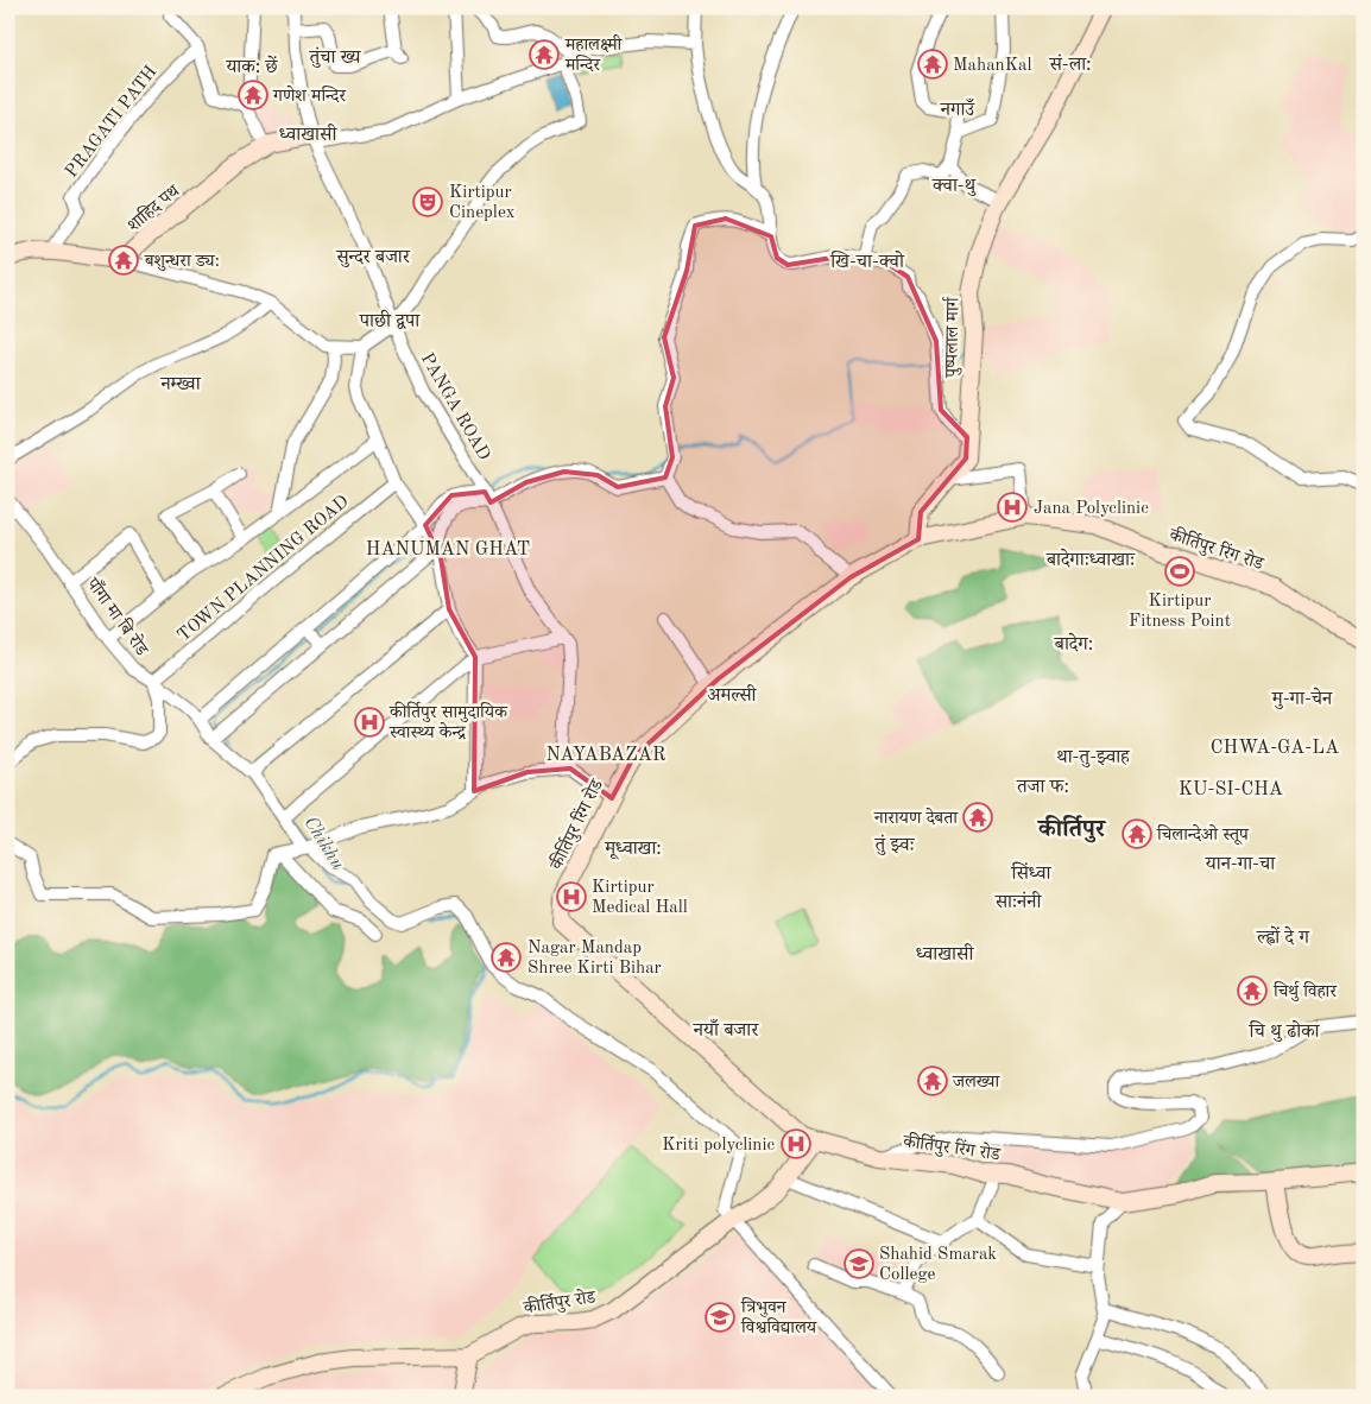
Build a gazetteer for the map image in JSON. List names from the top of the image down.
{
  "streets": {
    "street": [
      "PRAGATI PATH",
      "शाहिद पथ",
      "पुष्पलाल मार्ग",
      "PANGA ROAD",
      "कीर्तिपुर रिंग रोड",
      "TOWN PLANNING ROAD",
      "पाँगा मा बि रोड",
      "कीर्तिपुर रोड"
    ]
  },
  "crossings": [
    ["शाहिद पथ", "PANGA ROAD"],
    ["पुष्पलाल मार्ग", "कीर्तिपुर रिंग रोड"],
    ["कीर्तिपुर रिंग रोड", "कीर्तिपुर रोड"],
    ["TOWN PLANNING ROAD", "पाँगा मा बि रोड"],
    ["पाँगा मा बि रोड", "कीर्तिपुर रोड"]
  ],
  "districts": [
    "तुंचा ख्य",
    "सं-ला:",
    "याक: छें",
    "नगाउँ",
    "ध्वाखासी",
    "क्वा-थु",
    "सुन्दर बजार",
    "खि-चा-क्वो",
    "पाछी द्वपा",
    "नम्ख्वा",
    "HANUMAN GHAT",
    "बादेगाःध्वाखाः",
    "बादेग:",
    "अमल्सी",
    "मु-गा-चेन",
    "CHWA-GA-LA",
    "NAYABAZAR",
    "था-तु-झ्वाह",
    "तजा फ:",
    "KU-SI-CHA",
    "कीर्तिपुर",
    "तुं झ्वः",
    "मूध्वाखा:",
    "यान-गा-चा",
    "सिंध्वा",
    "साःनंनी",
    "ल्ह्वों दे ग",
    "ध्वाखासी",
    "नयाँ बजार",
    "चि थु ढोका"
  ],
  "water": ["Chikhu"],
  "places": {
    "temple": [
      "महालक्ष्मी मन्दिर",
      "MahanKal",
      "गणेश मन्दिर",
      "बशुन्धरा ड्य:",
      "नारायण देबता",
      "चिलान्देओ स्तूप",
      "Nagar Mandap Shree Kirti Bihar",
      "चिर्थु विहार",
      "जलख्या"
    ],
    "theatre": ["Kirtipur Cineplex"],
    "hospital": [
      "Jana Polyclinic",
      "कीर्तिपुर सामुदायिक स्वास्थ्य केन्द्र",
      "Kirtipur Medical Hall",
      "Kriti polyclinic"
    ],
    "sports": ["Kirtipur Fitness Point"],
    "school or university": ["Shahid Smarak College", "त्रिभुवन विश्वविद्यालय"]
  }
}
